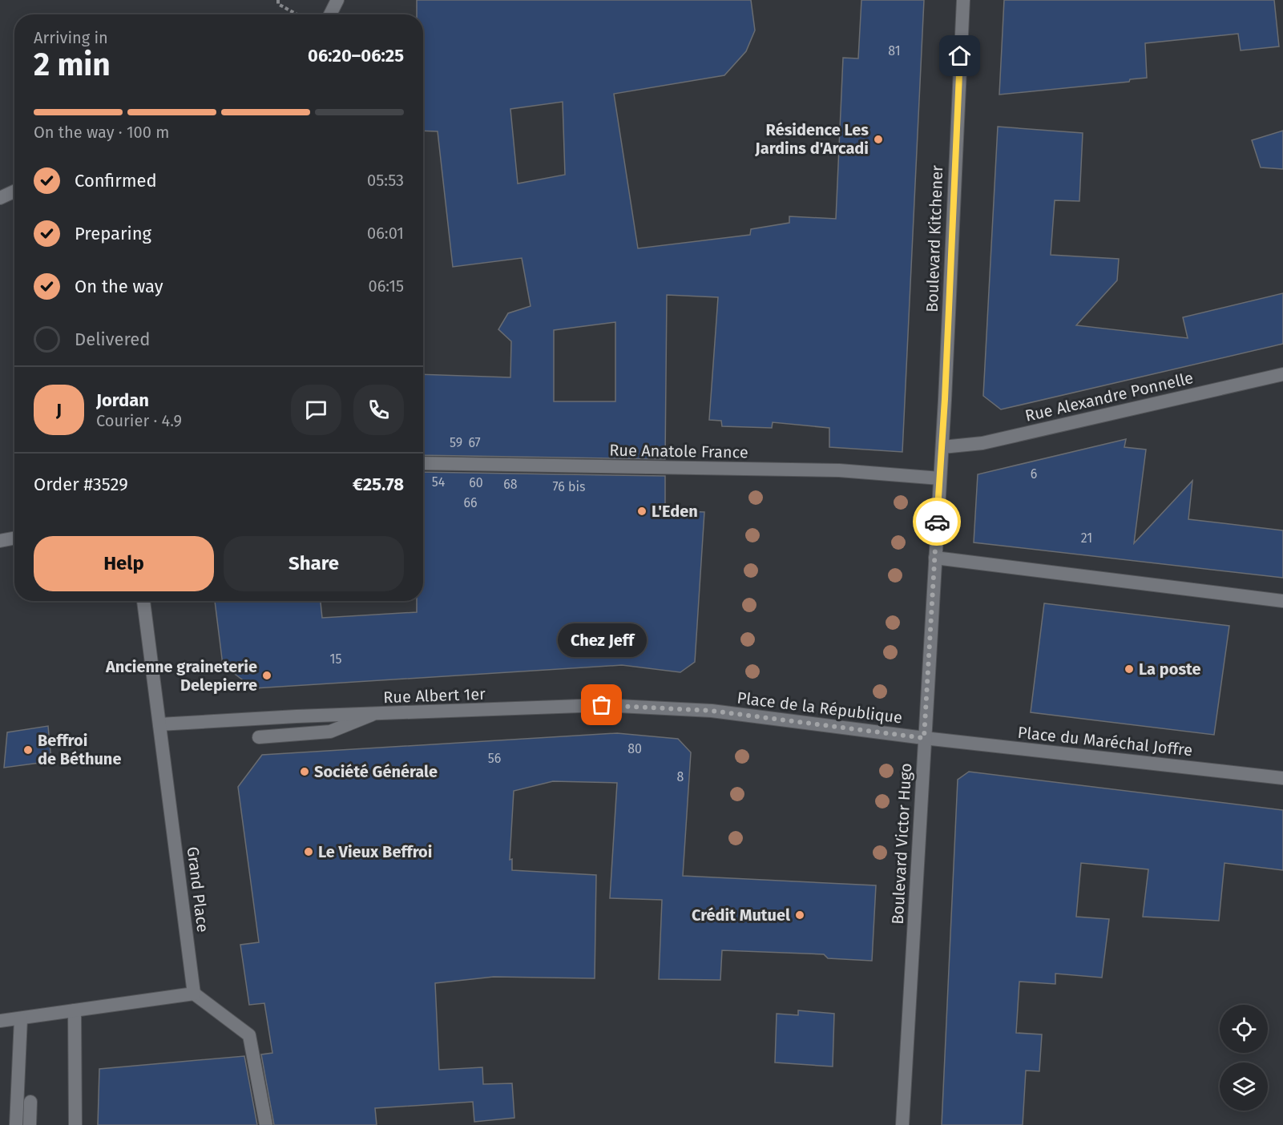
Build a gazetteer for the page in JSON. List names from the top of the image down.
{
  "streets": {
    "street": [
      "Boulevard Kitchener",
      "Rue Alexandre Ponnelle",
      "Rue Anatole France",
      "Rue Albert 1er",
      "Place de la République",
      "Place du Maréchal Joffre",
      "Boulevard Victor Hugo",
      "Grand Place"
    ]
  },
  "crossings": [
    ["Boulevard Kitchener", "Rue Alexandre Ponnelle"],
    ["Boulevard Kitchener", "Rue Anatole France"],
    ["Boulevard Kitchener", "Boulevard Victor Hugo"],
    ["Rue Anatole France", "Boulevard Victor Hugo"],
    ["Rue Albert 1er", "Place de la République"],
    ["Rue Albert 1er", "Grand Place"],
    ["Place de la République", "Place du Maréchal Joffre"],
    ["Place de la République", "Boulevard Victor Hugo"],
    ["Place du Maréchal Joffre", "Boulevard Victor Hugo"]
  ],
  "places": [
    "Résidence Les Jardins d'Arcadi",
    "L'Eden",
    "La poste",
    "Ancienne graineterie Delepierre",
    "Chez Jeff",
    "Beffroi de Béthune",
    "Société Générale",
    "Le Vieux Beffroi",
    "Crédit Mutuel"
  ],
  "house_numbers": [
    "81",
    "59",
    "67",
    "6",
    "54",
    "60",
    "68",
    "76 bis",
    "66",
    "21",
    "15",
    "80",
    "56",
    "8"
  ],
  "page": {
    "heading": ["2 min", "Arriving in", "06:20–06:25"],
    "panel": [
      "Jordan",
      "Courier · 4.9",
      "Order #3529",
      "€25.78"
    ],
    "bar": "On the way · 100 m",
    "list": [
      ["Confirmed", "05:53"],
      ["Preparing", "06:01"],
      ["On the way", "06:15"],
      "Delivered"
    ],
    "round": "J",
    "buttons": ["Help", "Share"],
    "bubble": "Chez Jeff"
  }
}
